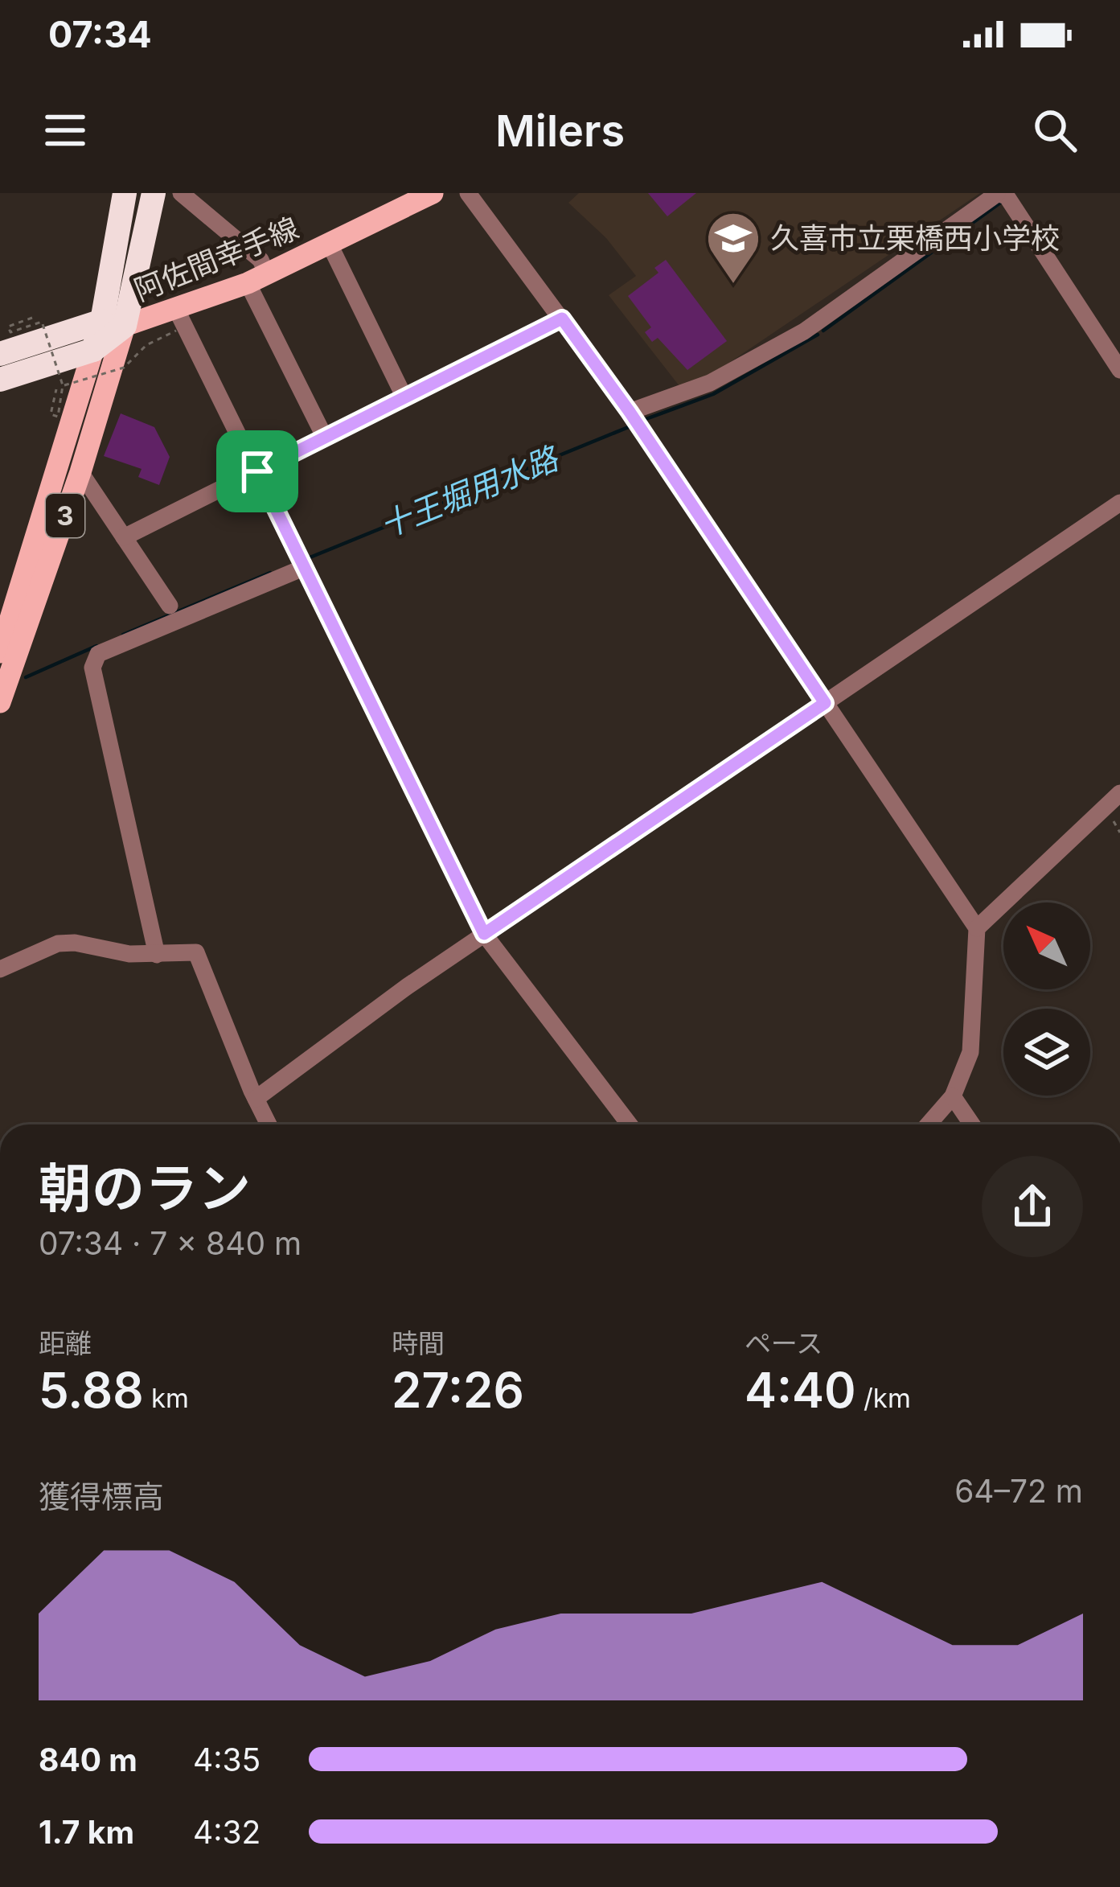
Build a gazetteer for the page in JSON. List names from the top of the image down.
{
  "streets": {
    "main road": ["阿佐間幸手線", "3"]
  },
  "crossings": [
    ["阿佐間幸手線", "3"]
  ],
  "water": ["十王堀用水路"],
  "places": {
    "school or university": ["久喜市立栗橋西小学校"]
  },
  "north": "top left",
  "page": {
    "status": "07:34",
    "header": "Milers",
    "heading": ["朝のラン", "07:34 · 7 × 840 m"],
    "stats": [
      ["距離", "5.88 km"],
      ["時間", "27:26"],
      ["ペース", "4:40 /km"]
    ],
    "chart": ["獲得標高", "64–72 m"],
    "list": [
      {
        "name": "840 m",
        "note": "4:35"
      },
      {
        "name": "1.7 km",
        "note": "4:32"
      }
    ]
  }
}
